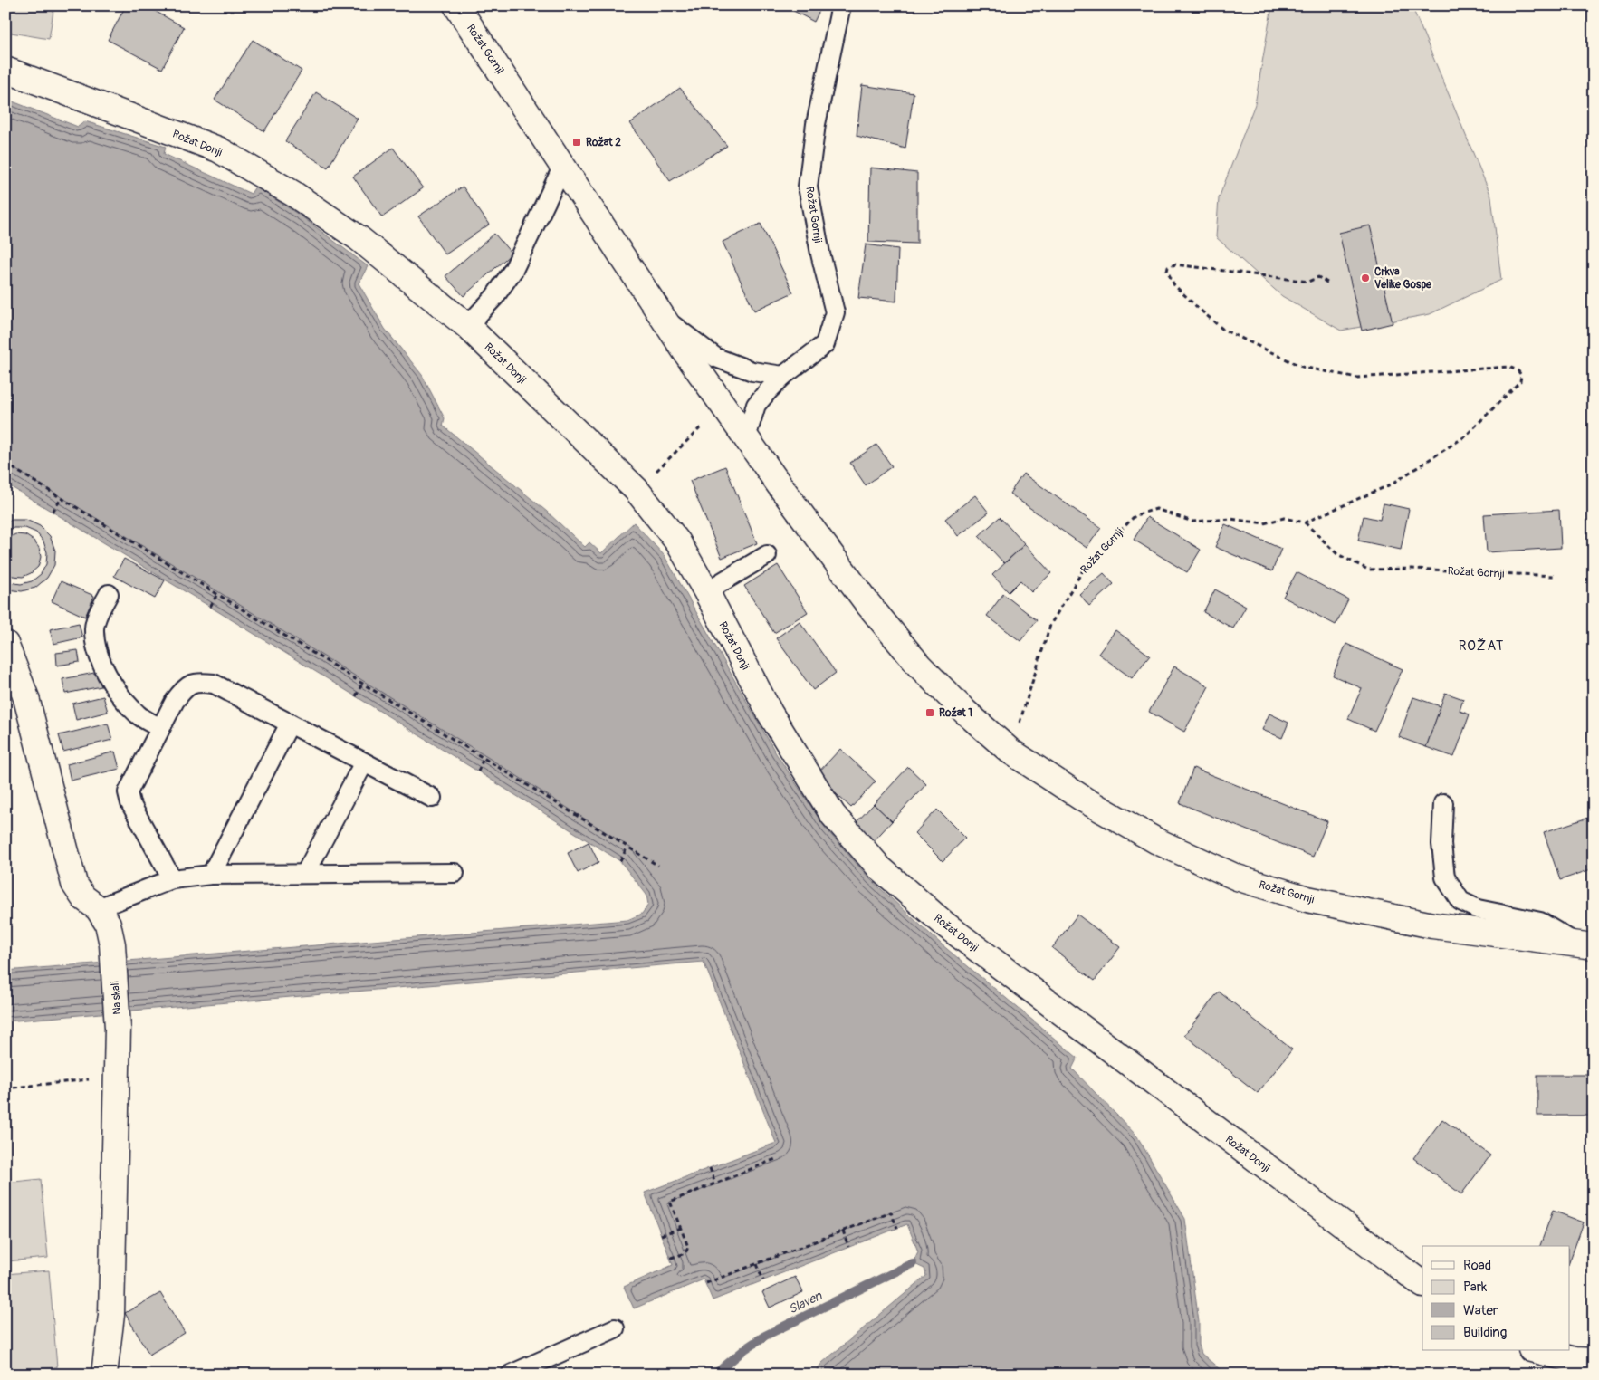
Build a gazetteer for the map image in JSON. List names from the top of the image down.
{
  "streets": {
    "street": ["Rožat Gornji", "Rožat Donji", "Na skali"]
  },
  "districts": ["ROŽAT"],
  "water": ["Slaven"],
  "places": {
    "transit": ["Rožat 2", "Rožat 1"],
    "other": ["Crkva Velike Gospe"]
  },
  "legend": [
    "Road",
    "Park",
    "Water",
    "Building"
  ]
}
